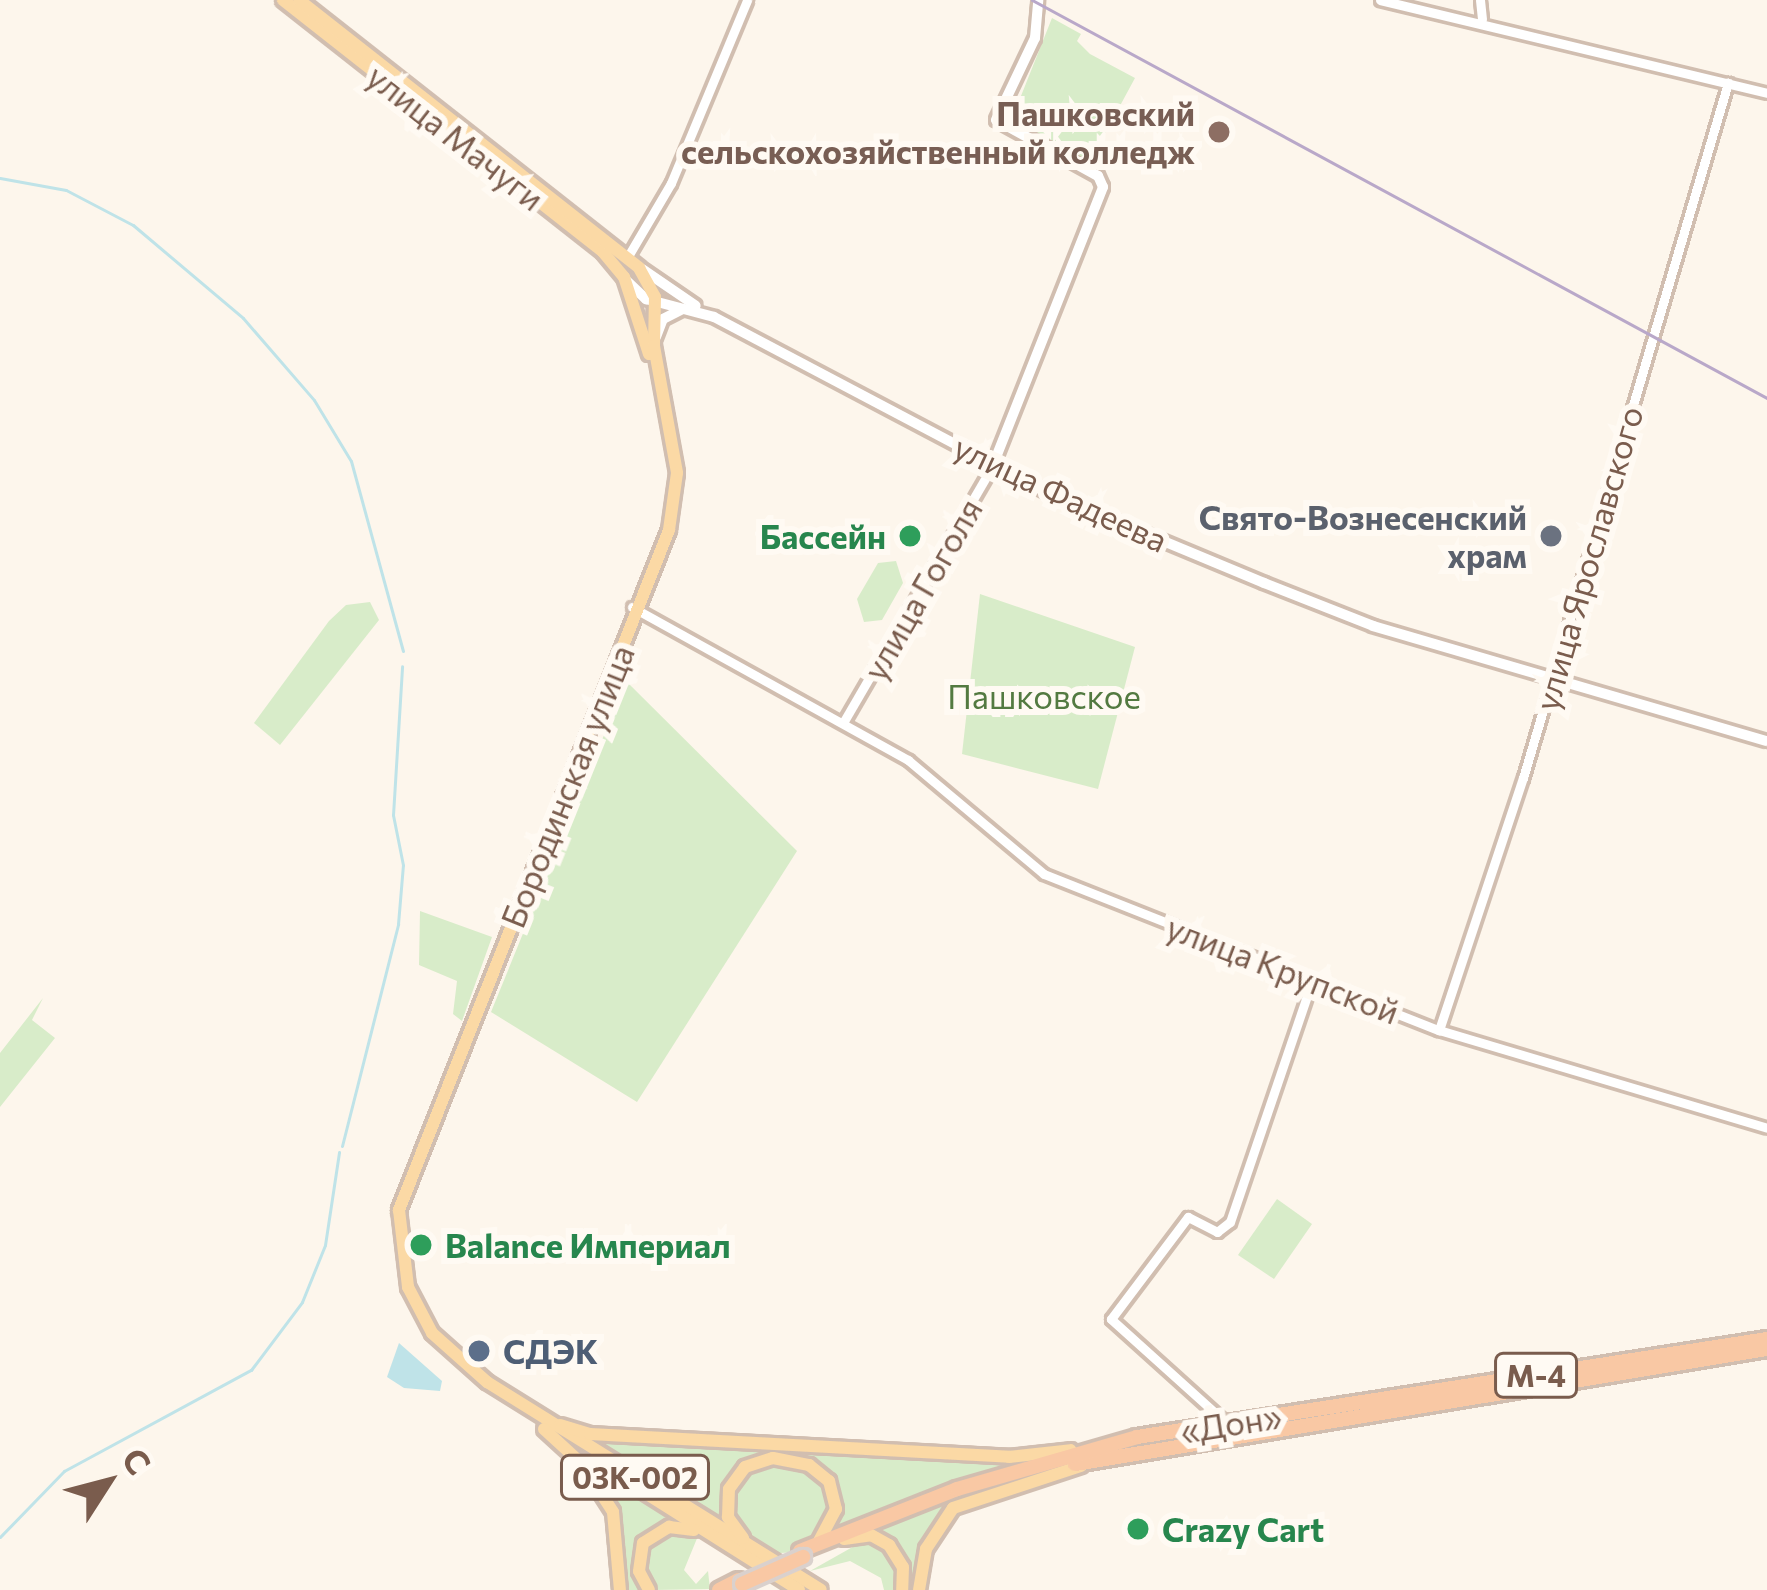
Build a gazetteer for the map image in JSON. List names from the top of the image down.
{
  "streets": {
    "highway": ["М-4", "«Дон»"],
    "main road": [
      "улица Мачуги",
      "улица Фадеева",
      "улица Гоголя",
      "Бородинская улица",
      "03К-002"
    ],
    "street": ["улица Ярославского", "улица Крупской"]
  },
  "crossings": [
    ["улица Мачуги", "Бородинская улица"],
    ["улица Фадеева", "улица Ярославского"],
    ["улица Фадеева", "улица Гоголя"],
    ["улица Ярославского", "улица Крупской"],
    ["улица Гоголя", "улица Крупской"],
    ["Бородинская улица", "улица Крупской"],
    ["Бородинская улица", "03К-002"]
  ],
  "parks": ["Пашковское"],
  "places": [
    "Пашковский сельскохозяйственный колледж",
    "Бассейн",
    "Свято-Вознесенский храм",
    "Balance Империал",
    "СДЭК",
    "Crazy Cart"
  ],
  "north": "top right"
}
